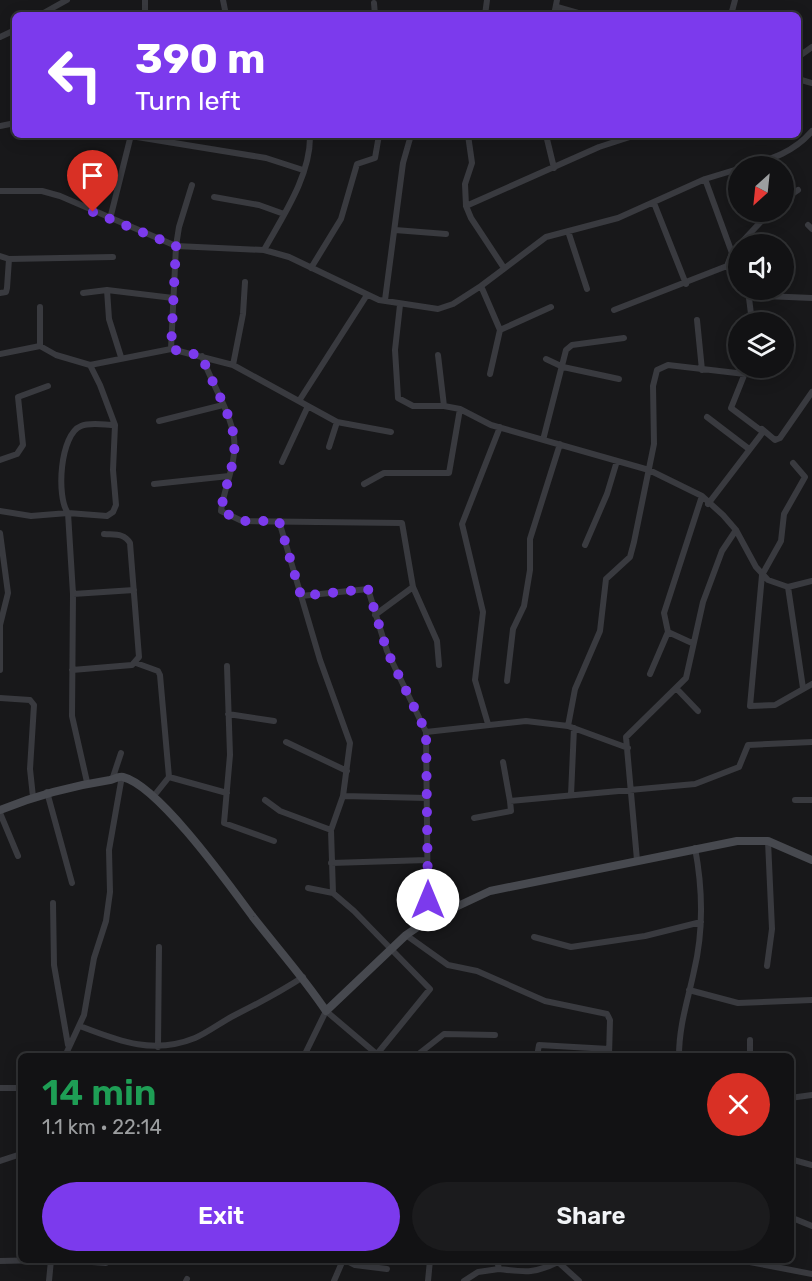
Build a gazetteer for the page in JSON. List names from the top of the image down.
{
  "north": "bottom left",
  "page": {
    "turn": ["390 m", "Turn left"],
    "heading": ["14 min", "1.1 km · 22:14"],
    "buttons": ["Exit", "Share"]
  }
}
